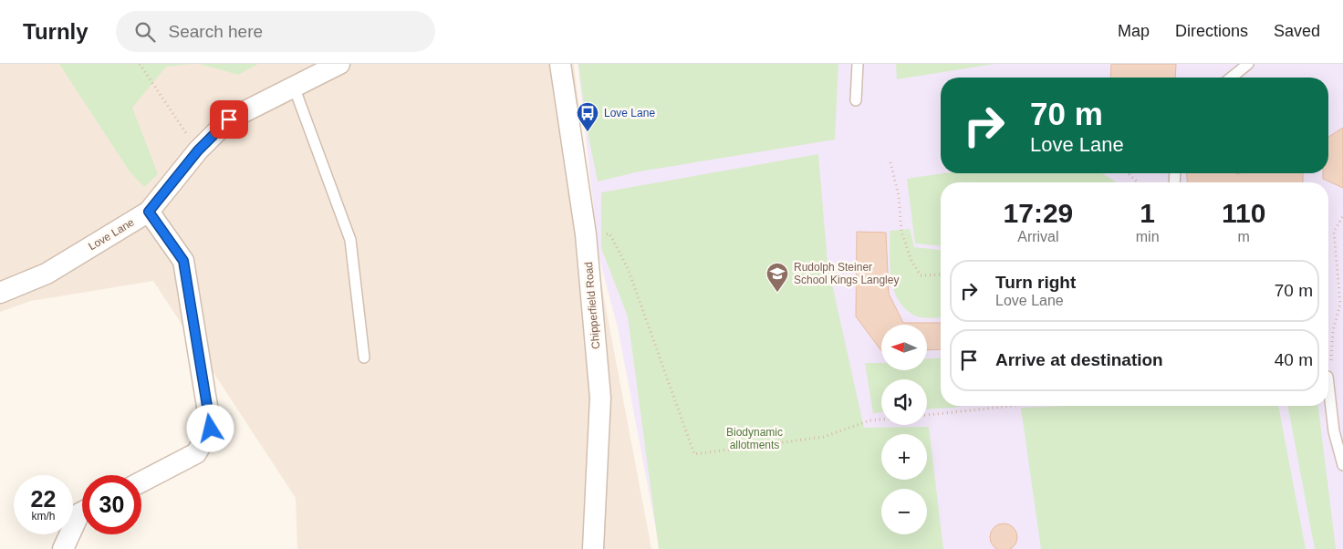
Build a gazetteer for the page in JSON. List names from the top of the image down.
{
  "streets": {
    "street": ["Love Lane", "Chipperfield Road"]
  },
  "parks": ["Biodynamic allotments"],
  "places": {
    "bus stop": ["Love Lane"],
    "school or university": ["Rudolph Steiner School Kings Langley"]
  },
  "north": "left",
  "page": {
    "header": "Turnly",
    "search": "Search here",
    "nav": ["Map", "Directions", "Saved"],
    "turn": ["70 m", "Love Lane"],
    "eta": [
      "17:29",
      "Arrival",
      "1",
      "min",
      "110",
      "m"
    ],
    "list": [
      {
        "name": "Turn right",
        "note": "Love Lane",
        "value": "70 m"
      },
      {
        "name": "Arrive at destination",
        "value": "40 m"
      }
    ],
    "map_buttons": ["+", "−"],
    "speed": "22 km/h",
    "limit": "30"
  }
}
